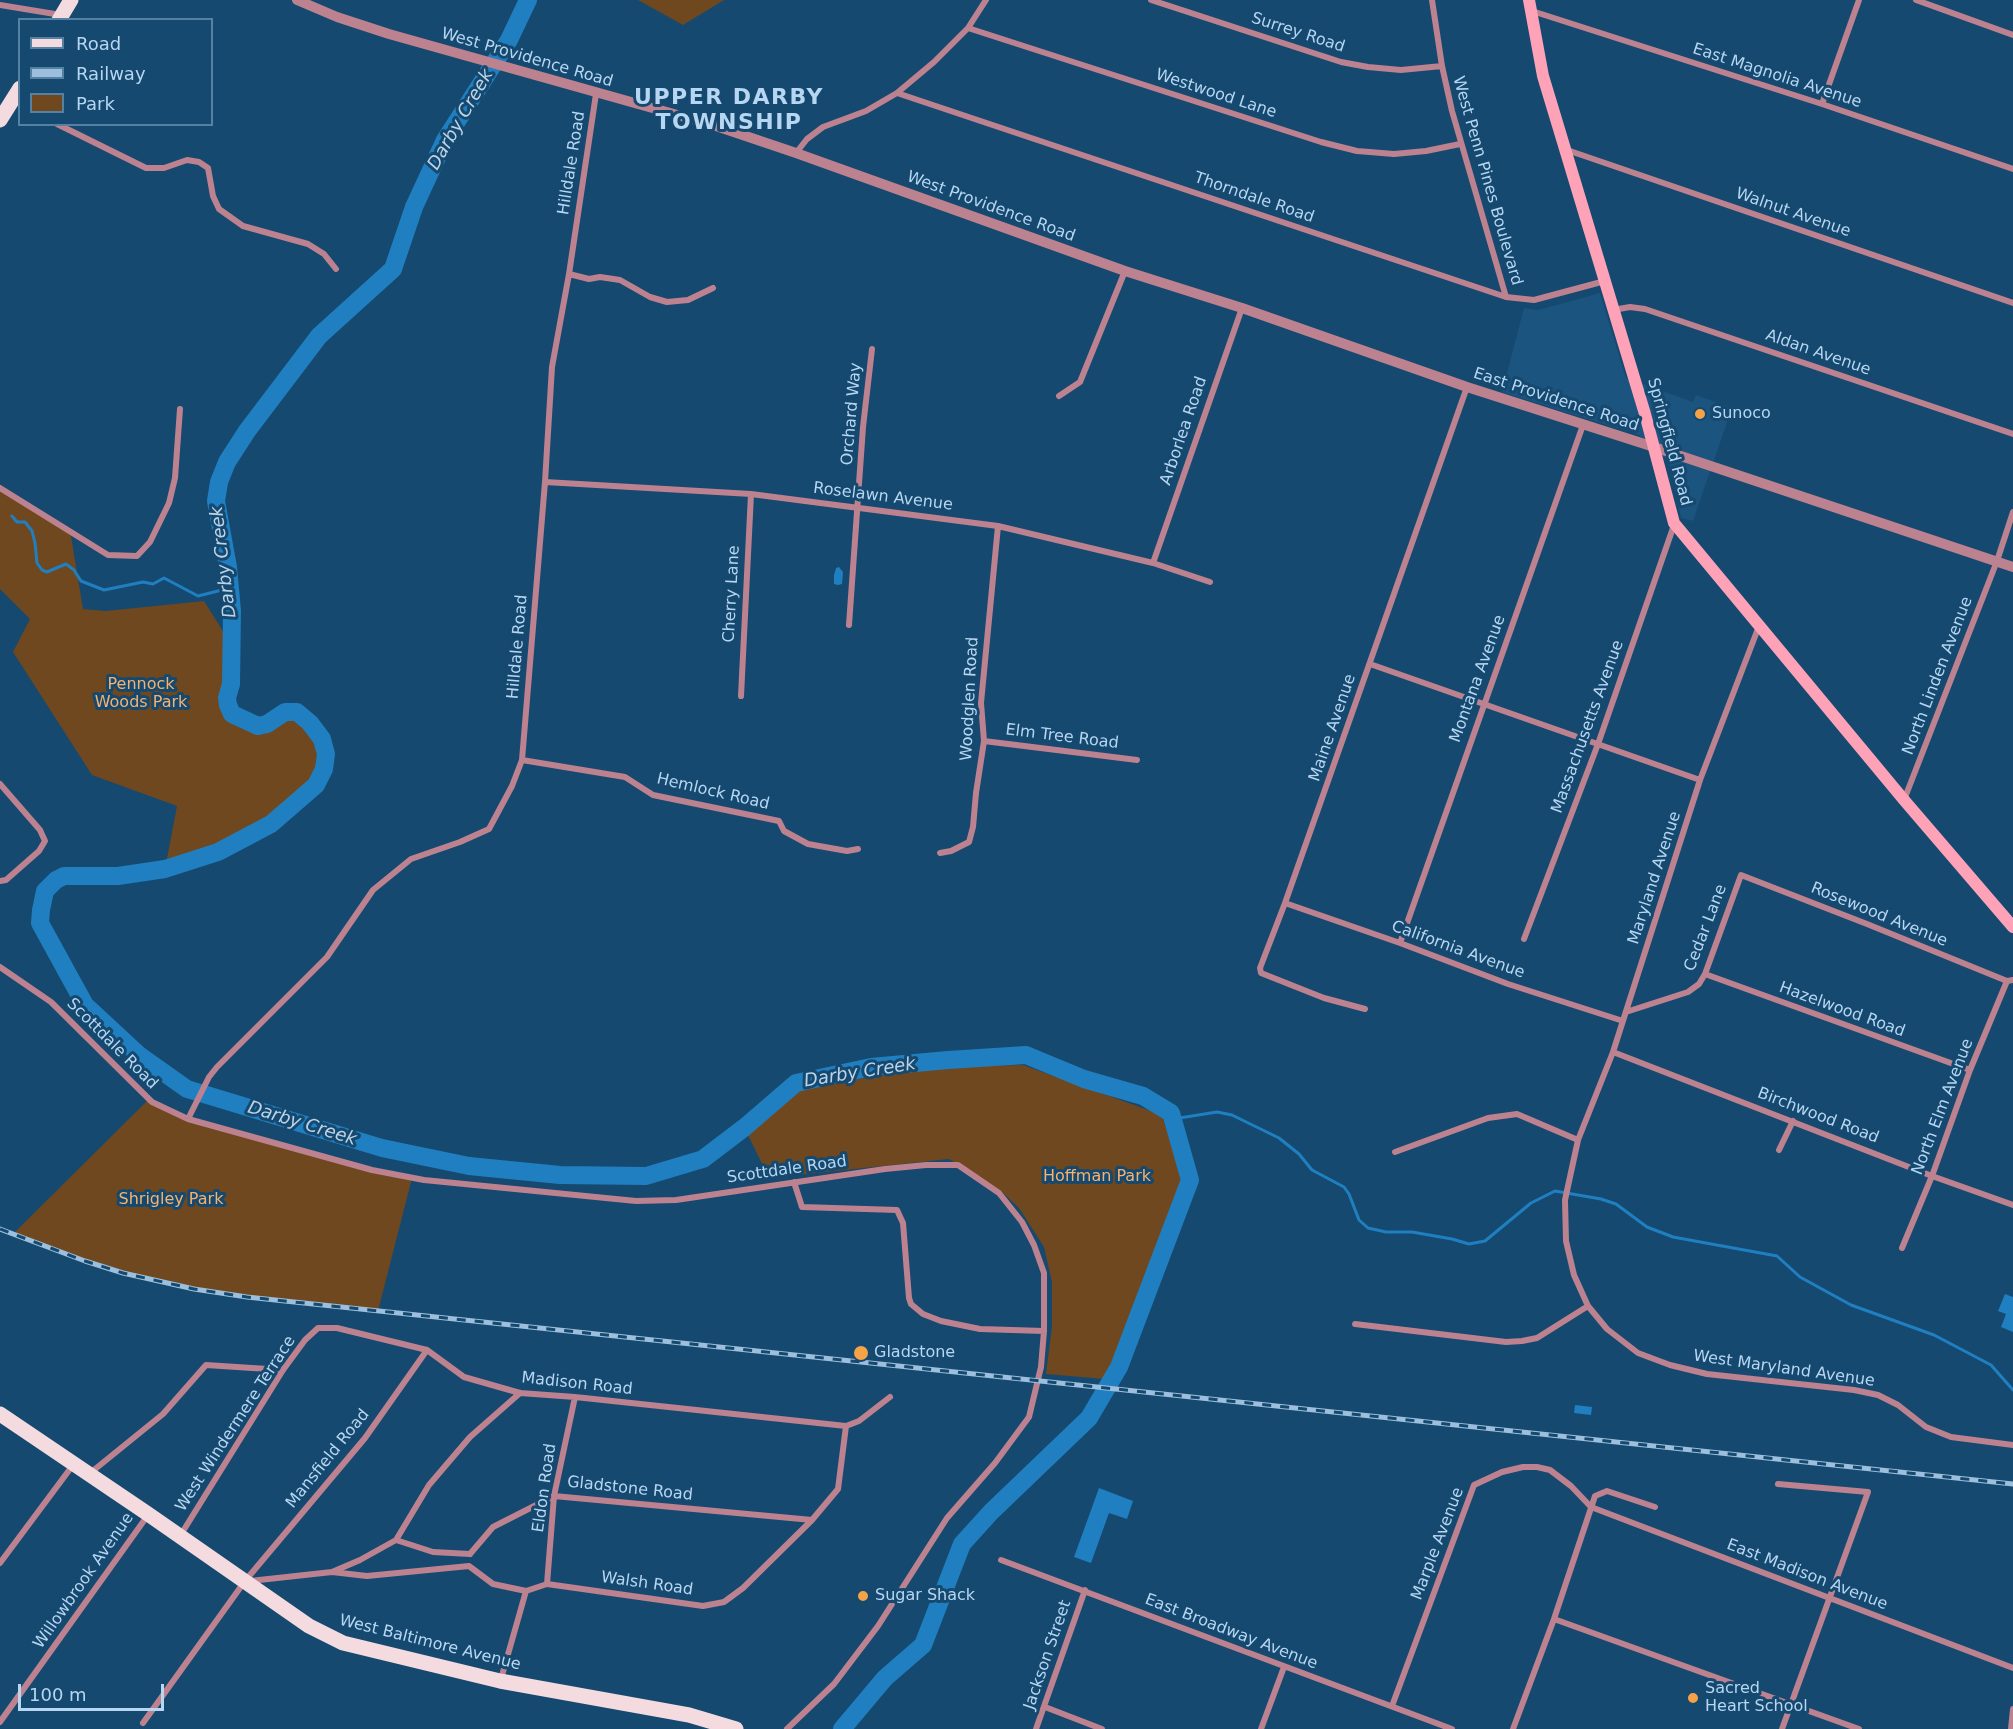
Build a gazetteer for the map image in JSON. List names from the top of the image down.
{
  "streets": {
    "main road": ["Springfield Road", "West Baltimore Avenue"],
    "street": [
      "Surrey Road",
      "West Providence Road",
      "East Magnolia Avenue",
      "Westwood Lane",
      "Hilldale Road",
      "West Penn Pines Boulevard",
      "Thorndale Road",
      "Walnut Avenue",
      "Aldan Avenue",
      "East Providence Road",
      "Orchard Way",
      "Arborlea Road",
      "Roselawn Avenue",
      "Cherry Lane",
      "North Linden Avenue",
      "Montana Avenue",
      "Woodglen Road",
      "Massachusetts Avenue",
      "Maine Avenue",
      "Elm Tree Road",
      "Hemlock Road",
      "Maryland Avenue",
      "Rosewood Avenue",
      "Cedar Lane",
      "California Avenue",
      "Hazelwood Road",
      "Scottdale Road",
      "North Elm Avenue",
      "Birchwood Road",
      "West Maryland Avenue",
      "Madison Road",
      "West Windermere Terrace",
      "Mansfield Road",
      "Eldon Road",
      "Gladstone Road",
      "Marple Avenue",
      "East Madison Avenue",
      "Willowbrook Avenue",
      "Walsh Road",
      "East Broadway Avenue",
      "Jackson Street"
    ]
  },
  "crossings": [
    ["Surrey Road", "West Penn Pines Boulevard"],
    ["West Providence Road", "Hilldale Road"],
    ["West Providence Road", "East Providence Road"],
    ["East Magnolia Avenue", "Springfield Road"],
    ["Westwood Lane", "West Penn Pines Boulevard"],
    ["Hilldale Road", "Roselawn Avenue"],
    ["Hilldale Road", "Hemlock Road"],
    ["Hilldale Road", "Scottdale Road"],
    ["West Penn Pines Boulevard", "Thorndale Road"],
    ["Thorndale Road", "Springfield Road"],
    ["Walnut Avenue", "Springfield Road"],
    ["Aldan Avenue", "Springfield Road"],
    ["East Providence Road", "Arborlea Road"],
    ["East Providence Road", "Springfield Road"],
    ["East Providence Road", "North Linden Avenue"],
    ["East Providence Road", "Montana Avenue"],
    ["East Providence Road", "Maine Avenue"],
    ["Orchard Way", "Roselawn Avenue"],
    ["Arborlea Road", "Roselawn Avenue"],
    ["Springfield Road", "North Linden Avenue"],
    ["Springfield Road", "Massachusetts Avenue"],
    ["Springfield Road", "Maryland Avenue"],
    ["Roselawn Avenue", "Cherry Lane"],
    ["Roselawn Avenue", "Woodglen Road"],
    ["Montana Avenue", "California Avenue"],
    ["Woodglen Road", "Elm Tree Road"],
    ["Maine Avenue", "California Avenue"],
    ["Maryland Avenue", "Cedar Lane"],
    ["Maryland Avenue", "California Avenue"],
    ["Maryland Avenue", "Birchwood Road"],
    ["Maryland Avenue", "West Maryland Avenue"],
    ["Rosewood Avenue", "Cedar Lane"],
    ["Rosewood Avenue", "North Elm Avenue"],
    ["Cedar Lane", "Hazelwood Road"],
    ["Hazelwood Road", "North Elm Avenue"],
    ["North Elm Avenue", "Birchwood Road"],
    ["Madison Road", "West Windermere Terrace"],
    ["Madison Road", "Mansfield Road"],
    ["Madison Road", "Eldon Road"],
    ["Madison Road", "Walsh Road"],
    ["West Windermere Terrace", "West Baltimore Avenue"],
    ["Mansfield Road", "West Baltimore Avenue"],
    ["Eldon Road", "Gladstone Road"],
    ["Eldon Road", "Walsh Road"],
    ["Gladstone Road", "Walsh Road"],
    ["Marple Avenue", "East Madison Avenue"],
    ["Marple Avenue", "East Broadway Avenue"],
    ["Willowbrook Avenue", "West Baltimore Avenue"],
    ["East Broadway Avenue", "Jackson Street"]
  ],
  "districts": ["UPPER DARBY TOWNSHIP"],
  "water": ["Darby Creek"],
  "parks": ["Pennock Woods Park", "Hoffman Park", "Shrigley Park"],
  "places": [
    "Sunoco",
    "Gladstone",
    "Sugar Shack",
    "Sacred Heart School"
  ],
  "legend": ["Road", "Railway", "Park"],
  "scale_bar": "100 m"
}
